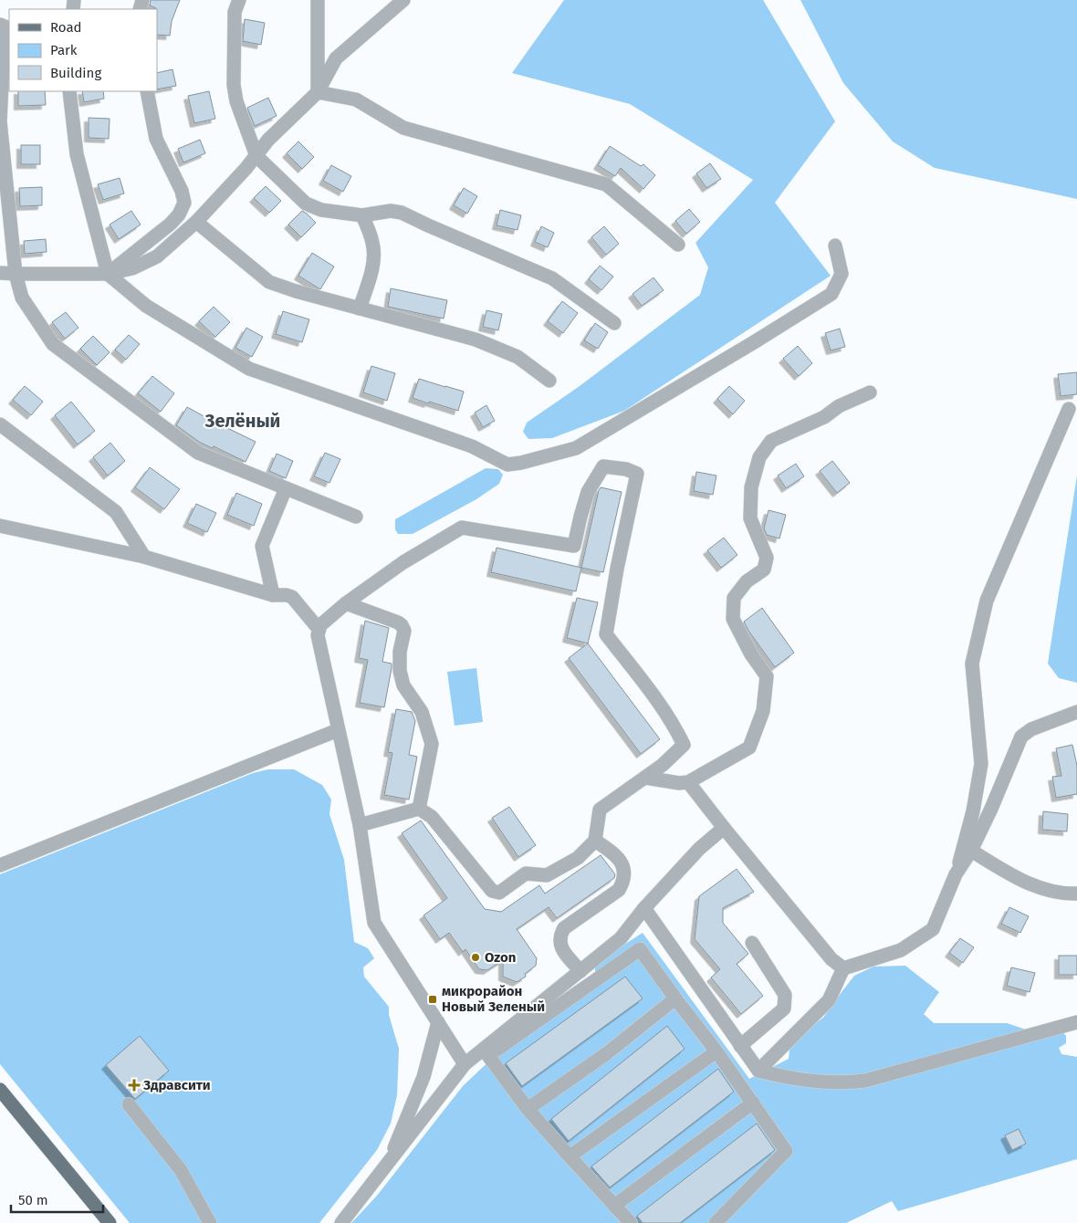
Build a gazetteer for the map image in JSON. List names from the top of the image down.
{
  "districts": ["Зелёный"],
  "places": {
    "other": ["Ozon"],
    "transit": ["микрорайон Новый Зеленый"],
    "health": ["Здравсити"]
  },
  "legend": ["Road", "Park", "Building"],
  "scale_bar": "50 m"
}
